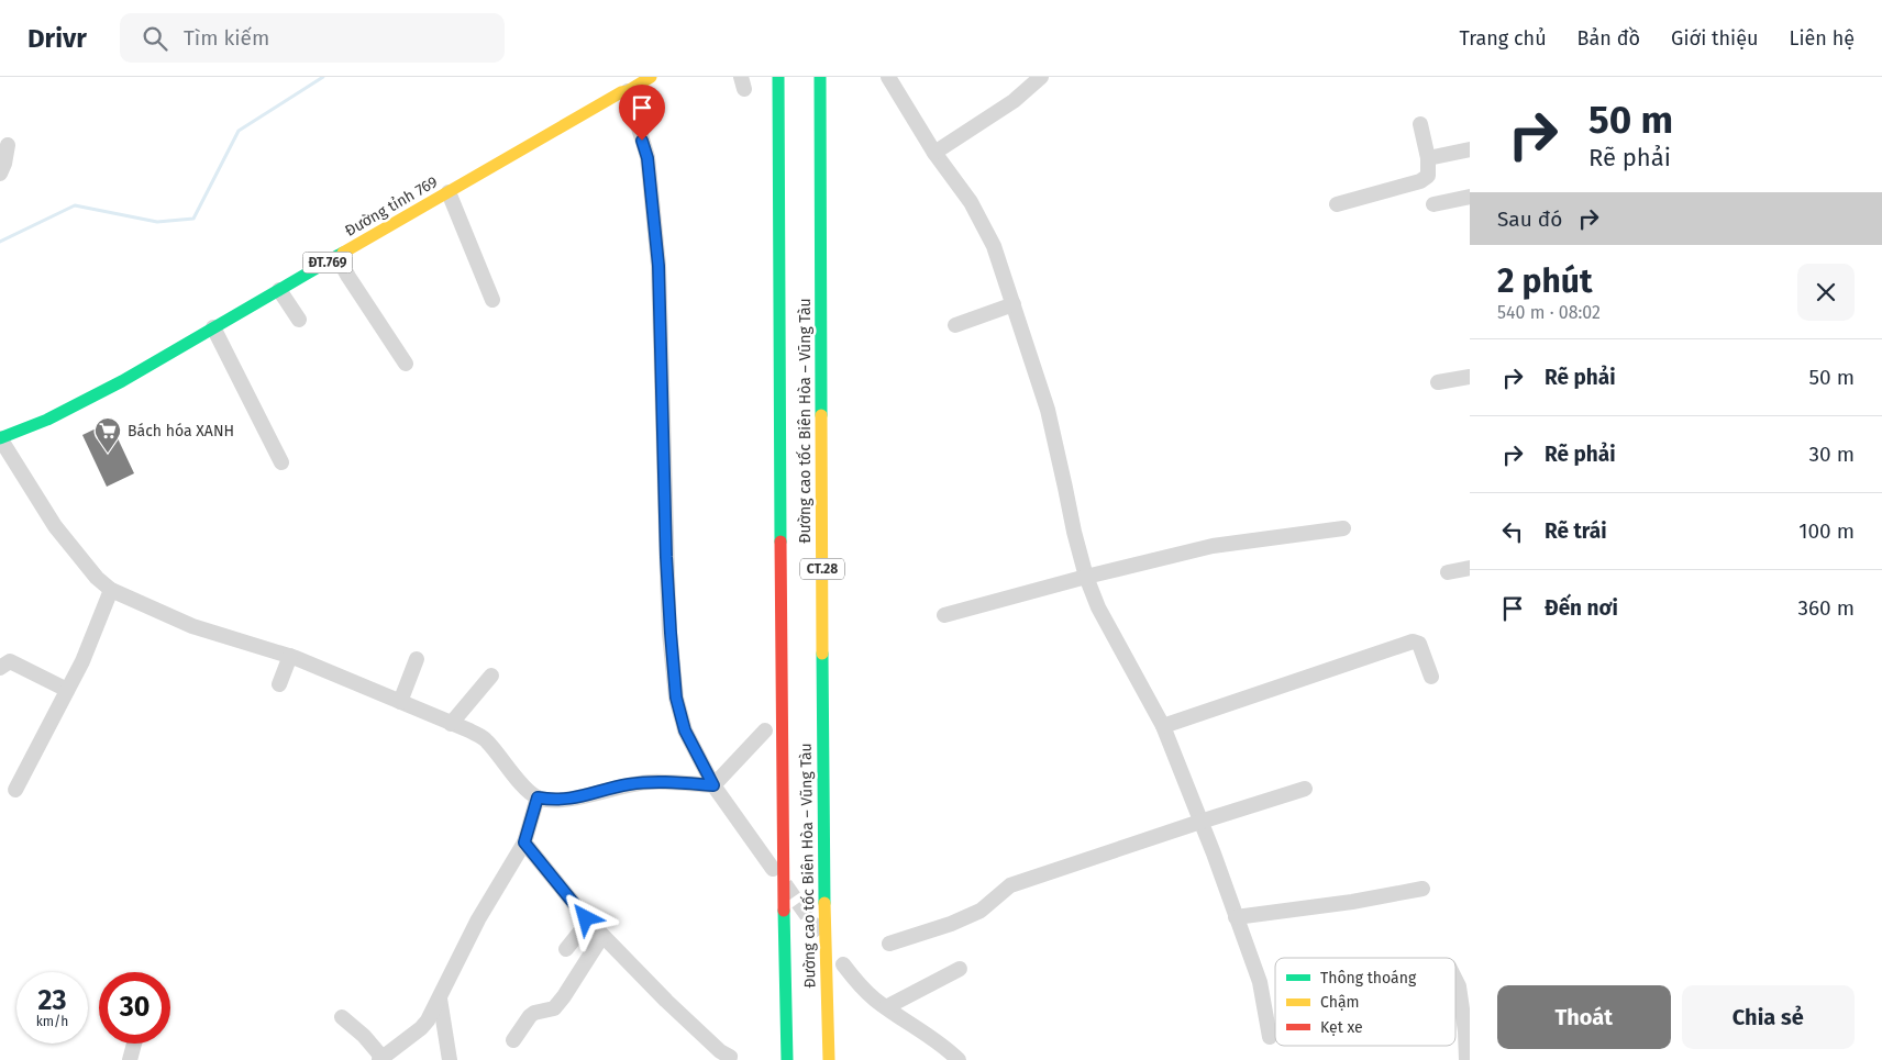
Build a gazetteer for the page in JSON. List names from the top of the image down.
{
  "streets": {
    "main road": [
      "Đường tỉnh 769",
      "ĐT.769",
      "Đường cao tốc Biên Hòa – Vũng Tàu",
      "CT.28"
    ]
  },
  "places": {
    "supermarket": ["Bách hóa XANH"]
  },
  "legend": ["Thông thoáng", "Chậm", "Kẹt xe"],
  "page": {
    "header": "Drivr",
    "search": "Tìm kiếm",
    "nav": [
      "Trang chủ",
      "Bản đồ",
      "Giới thiệu",
      "Liên hệ"
    ],
    "turn": ["50 m", "Rẽ phải"],
    "then": "Sau đó",
    "heading": ["2 phút", "540 m · 08:02"],
    "list": [
      {
        "name": "Rẽ phải",
        "value": "50 m"
      },
      {
        "name": "Rẽ phải",
        "value": "30 m"
      },
      {
        "name": "Rẽ trái",
        "value": "100 m"
      },
      {
        "name": "Đến nơi",
        "value": "360 m"
      }
    ],
    "speed": "23 km/h",
    "limit": "30",
    "buttons": ["Thoát", "Chia sẻ"]
  }
}
